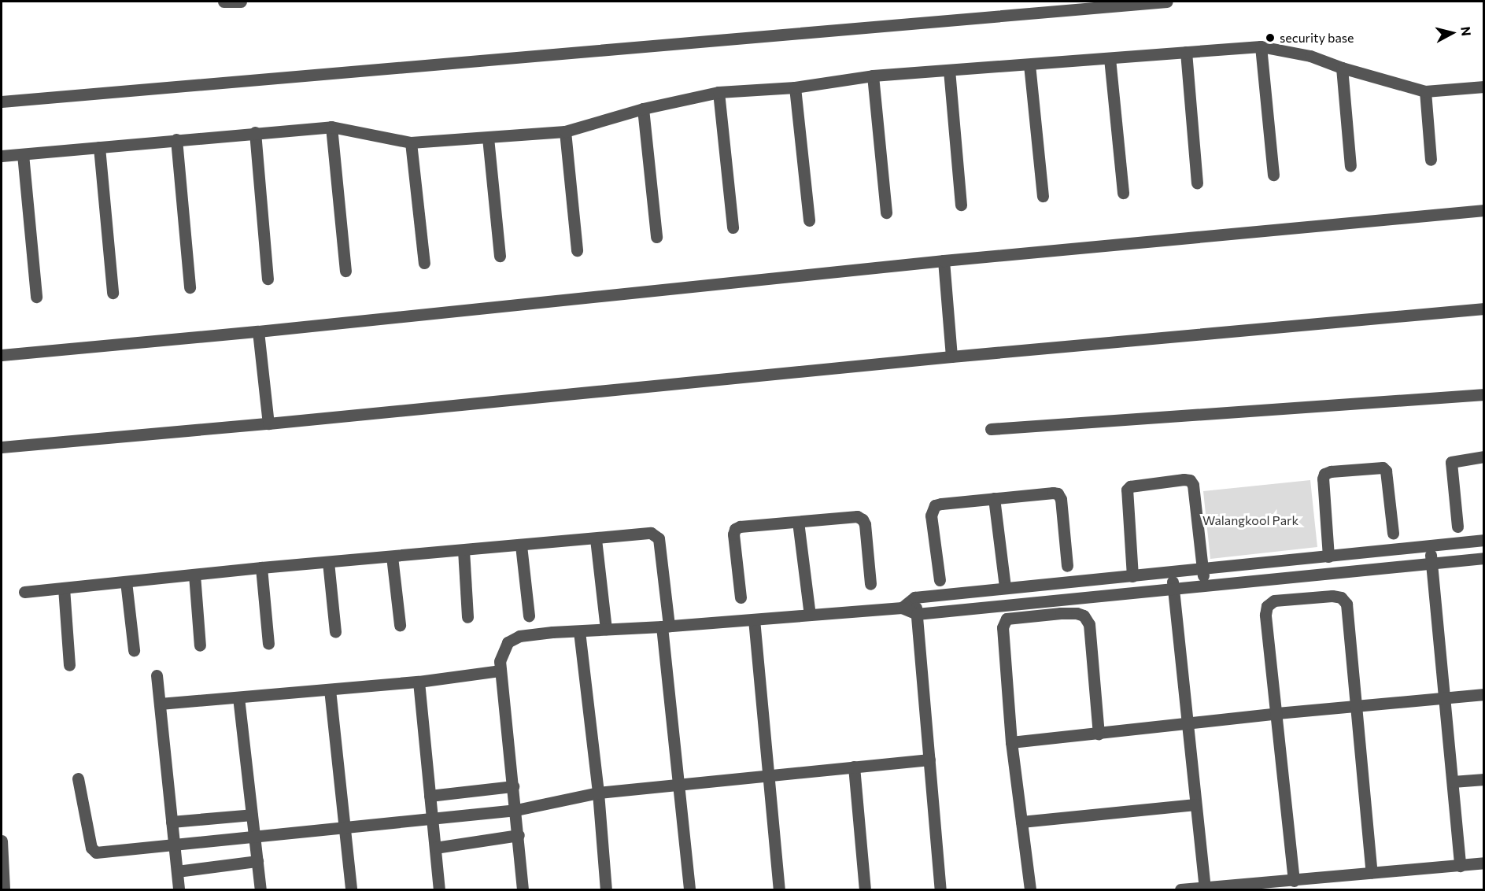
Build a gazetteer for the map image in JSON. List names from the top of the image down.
{
  "parks": ["Walangkool Park"],
  "places": ["security base"],
  "north": "right"
}
